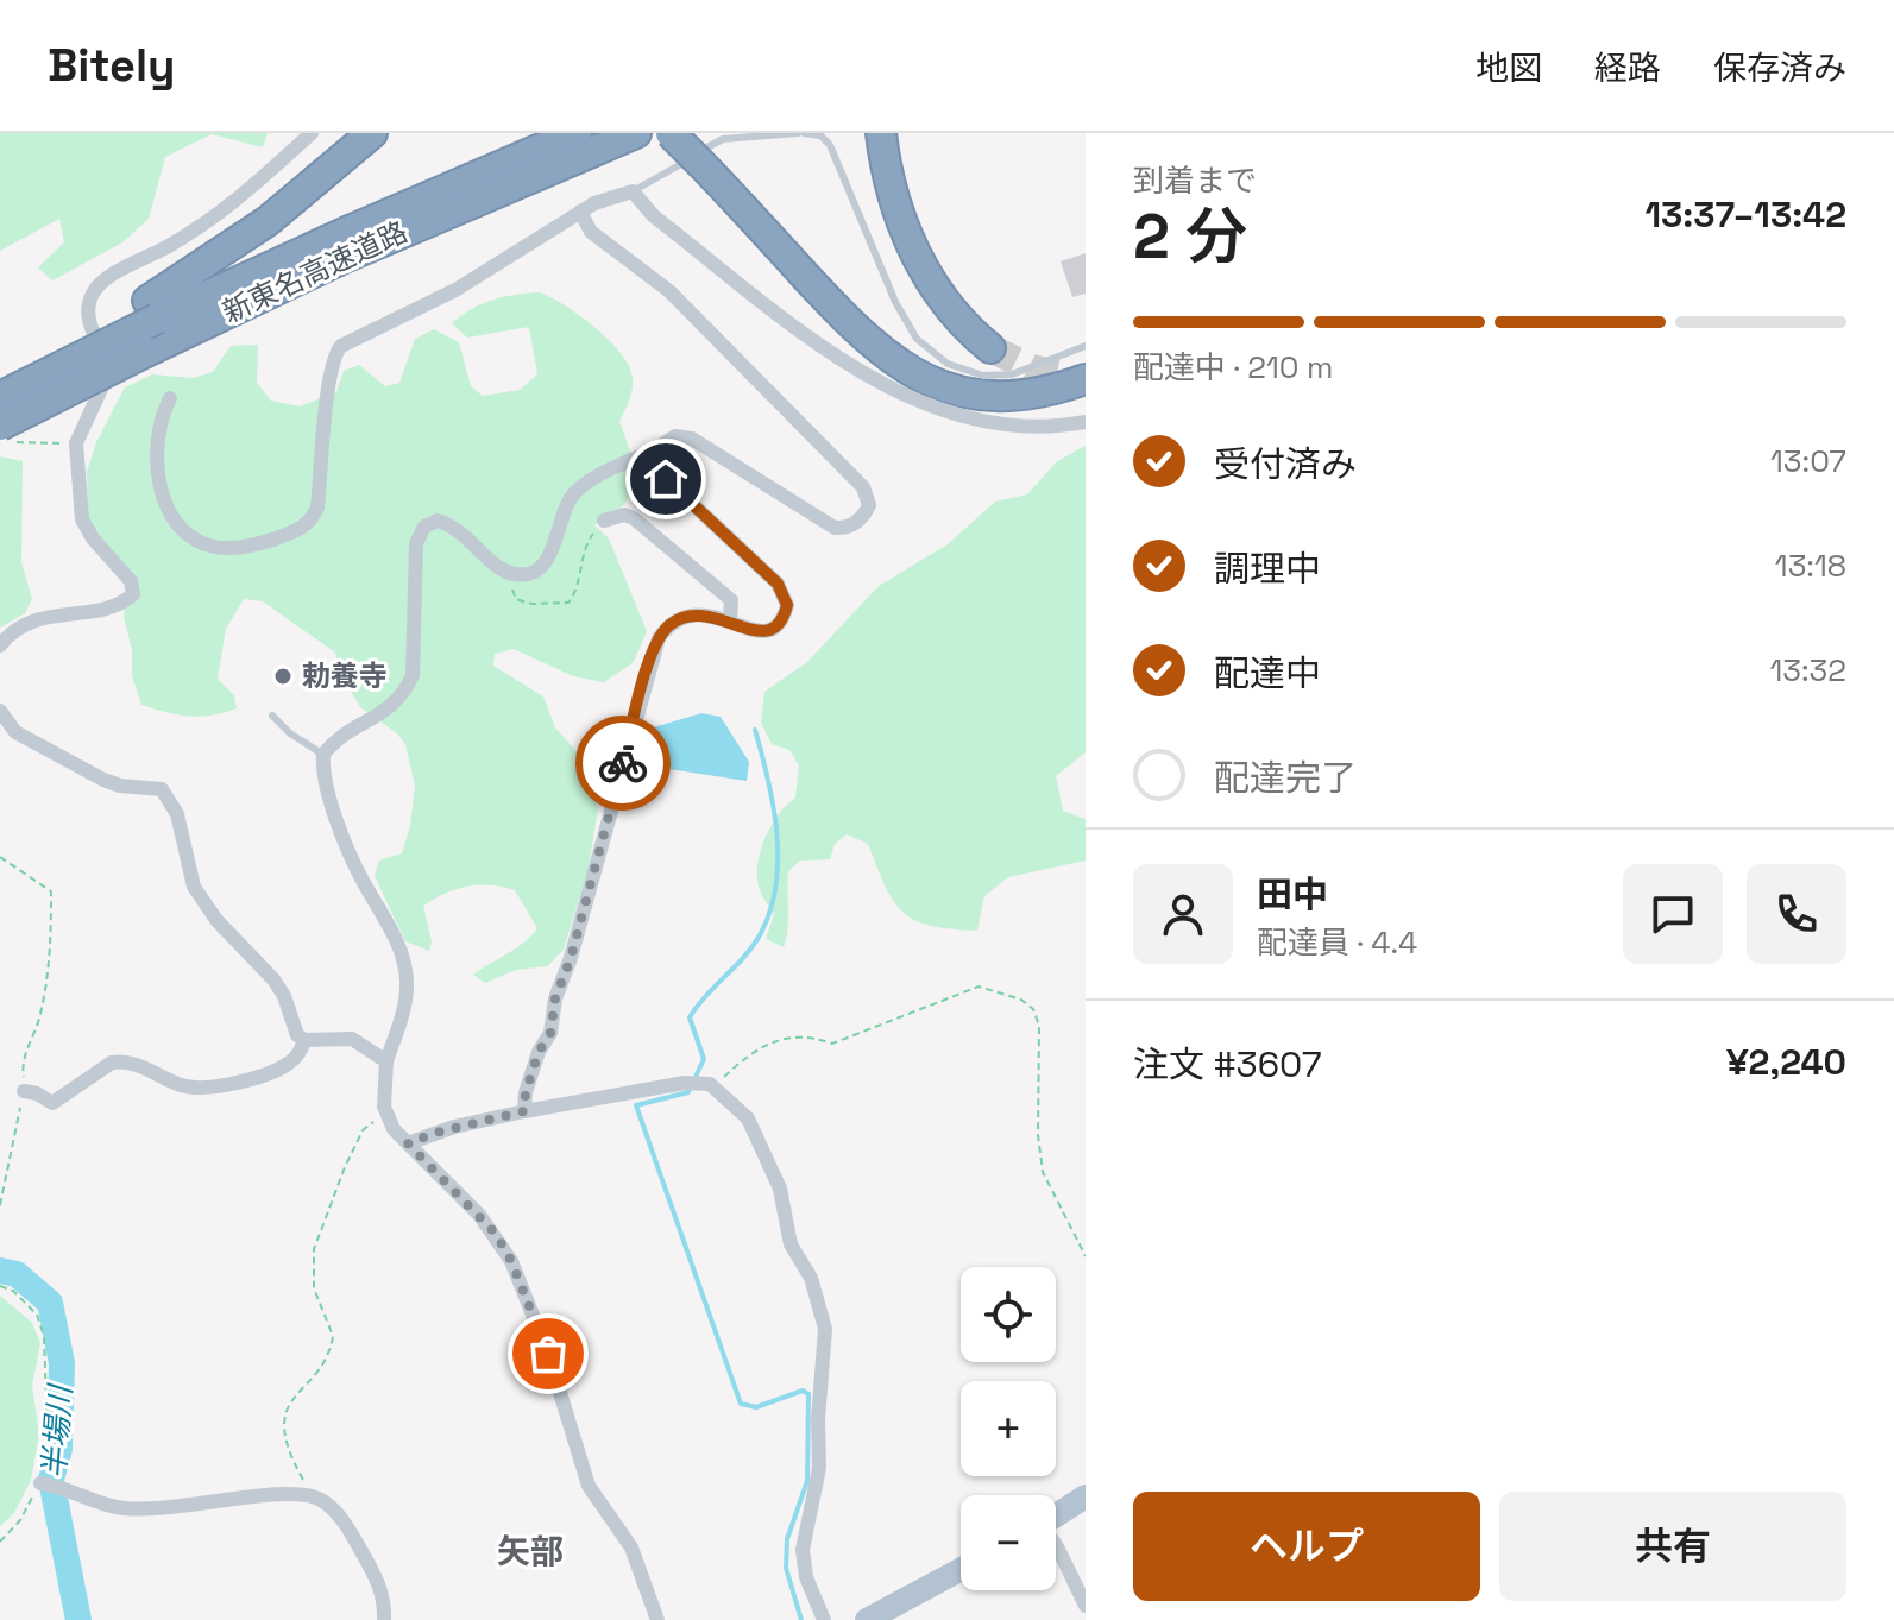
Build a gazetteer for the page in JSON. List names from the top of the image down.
{
  "streets": {
    "highway": ["新東名高速道路"]
  },
  "districts": ["矢部"],
  "water": ["半場川"],
  "places": ["勅養寺"],
  "page": {
    "header": "Bitely",
    "nav": ["地図", "経路", "保存済み"],
    "heading": ["2 分", "到着まで", "13:37–13:42"],
    "panel": [
      "田中",
      "配達員 · 4.4",
      "注文 #3607",
      "¥2,240"
    ],
    "bar": "配達中 · 210 m",
    "list": [
      ["受付済み", "13:07"],
      ["調理中", "13:18"],
      ["配達中", "13:32"],
      "配達完了"
    ],
    "map_buttons": ["+", "−"],
    "buttons": ["ヘルプ", "共有"]
  }
}
